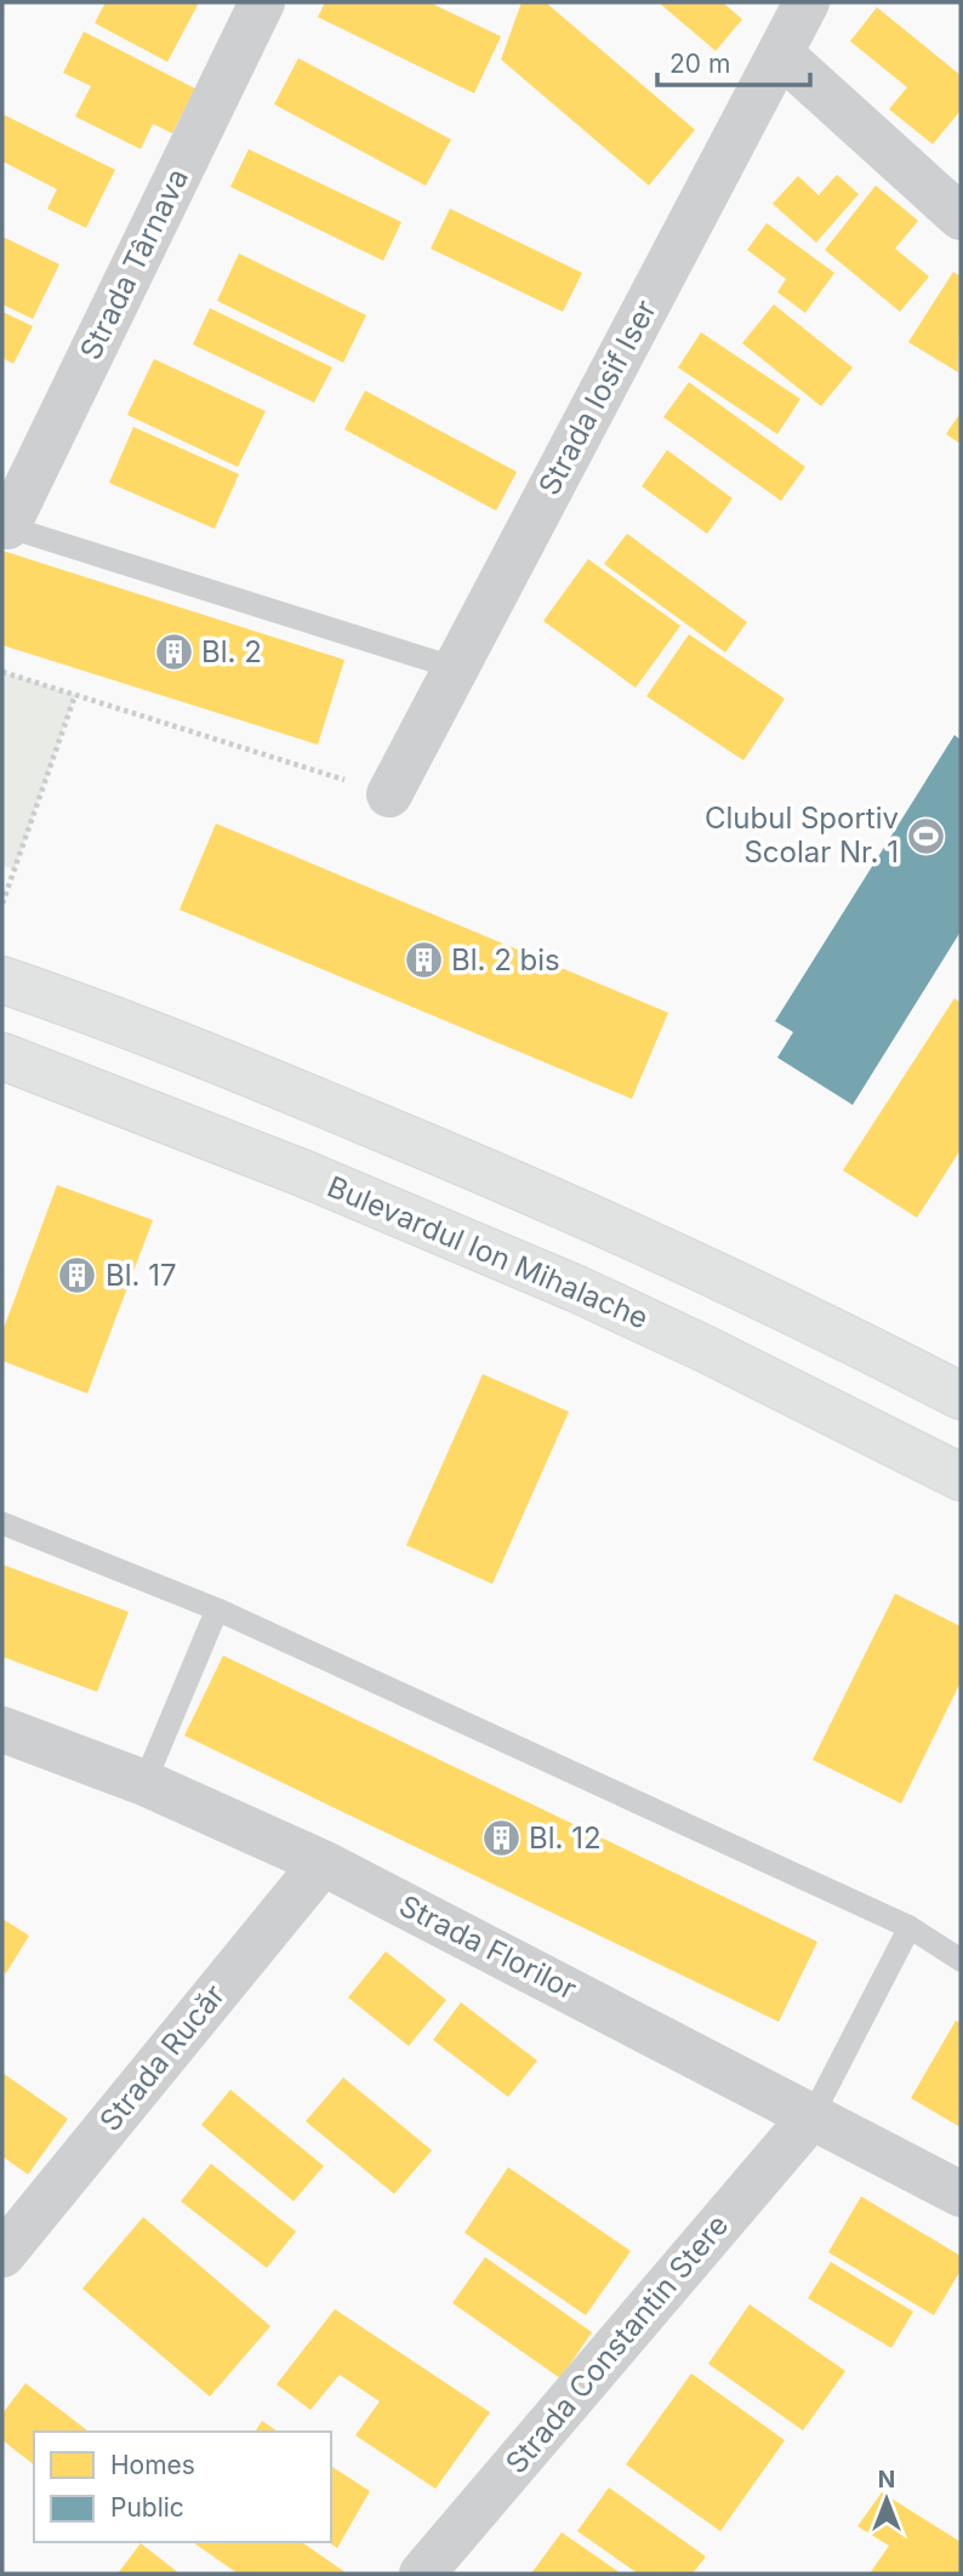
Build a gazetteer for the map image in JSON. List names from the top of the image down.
{
  "streets": {
    "main road": ["Bulevardul Ion Mihalache"],
    "street": [
      "Strada Târnava",
      "Strada Iosif Iser",
      "Strada Florilor",
      "Strada Rucăr",
      "Strada Constantin Stere"
    ]
  },
  "crossings": [
    ["Strada Florilor", "Strada Rucăr"],
    ["Strada Florilor", "Strada Constantin Stere"]
  ],
  "places": {
    "building": [
      "Bl. 2",
      "Bl. 2 bis",
      "Bl. 17",
      "Bl. 12"
    ],
    "sports": ["Clubul Sportiv Scolar Nr. 1"]
  },
  "legend": ["Homes", "Public"],
  "scale_bar": "20 m",
  "north": "top"
}
